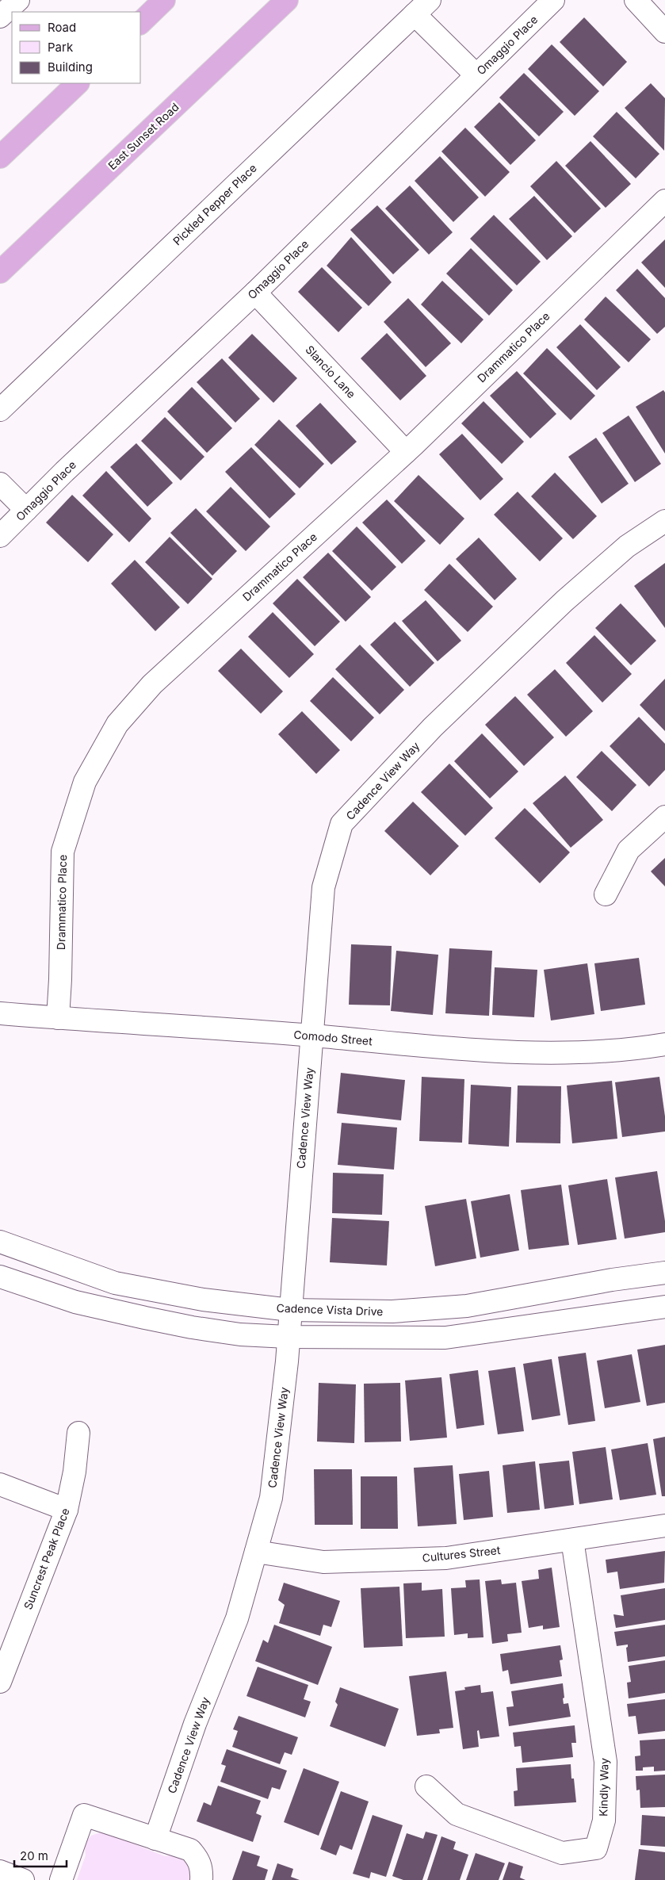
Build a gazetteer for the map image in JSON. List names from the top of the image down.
{
  "streets": {
    "main road": ["East Sunset Road"],
    "street": [
      "Omaggio Place",
      "Pickled Pepper Place",
      "Drammatico Place",
      "Slancio Lane",
      "Cadence View Way",
      "Comodo Street",
      "Cadence Vista Drive",
      "Cultures Street",
      "Suncrest Peak Place",
      "Kindly Way"
    ]
  },
  "crossings": [
    ["Omaggio Place", "Slancio Lane"],
    ["Drammatico Place", "Slancio Lane"],
    ["Drammatico Place", "Comodo Street"],
    ["Cadence View Way", "Comodo Street"],
    ["Cadence View Way", "Cadence Vista Drive"],
    ["Cadence View Way", "Cultures Street"],
    ["Cultures Street", "Kindly Way"]
  ],
  "legend": ["Road", "Park", "Building"],
  "scale_bar": "20 m"
}
